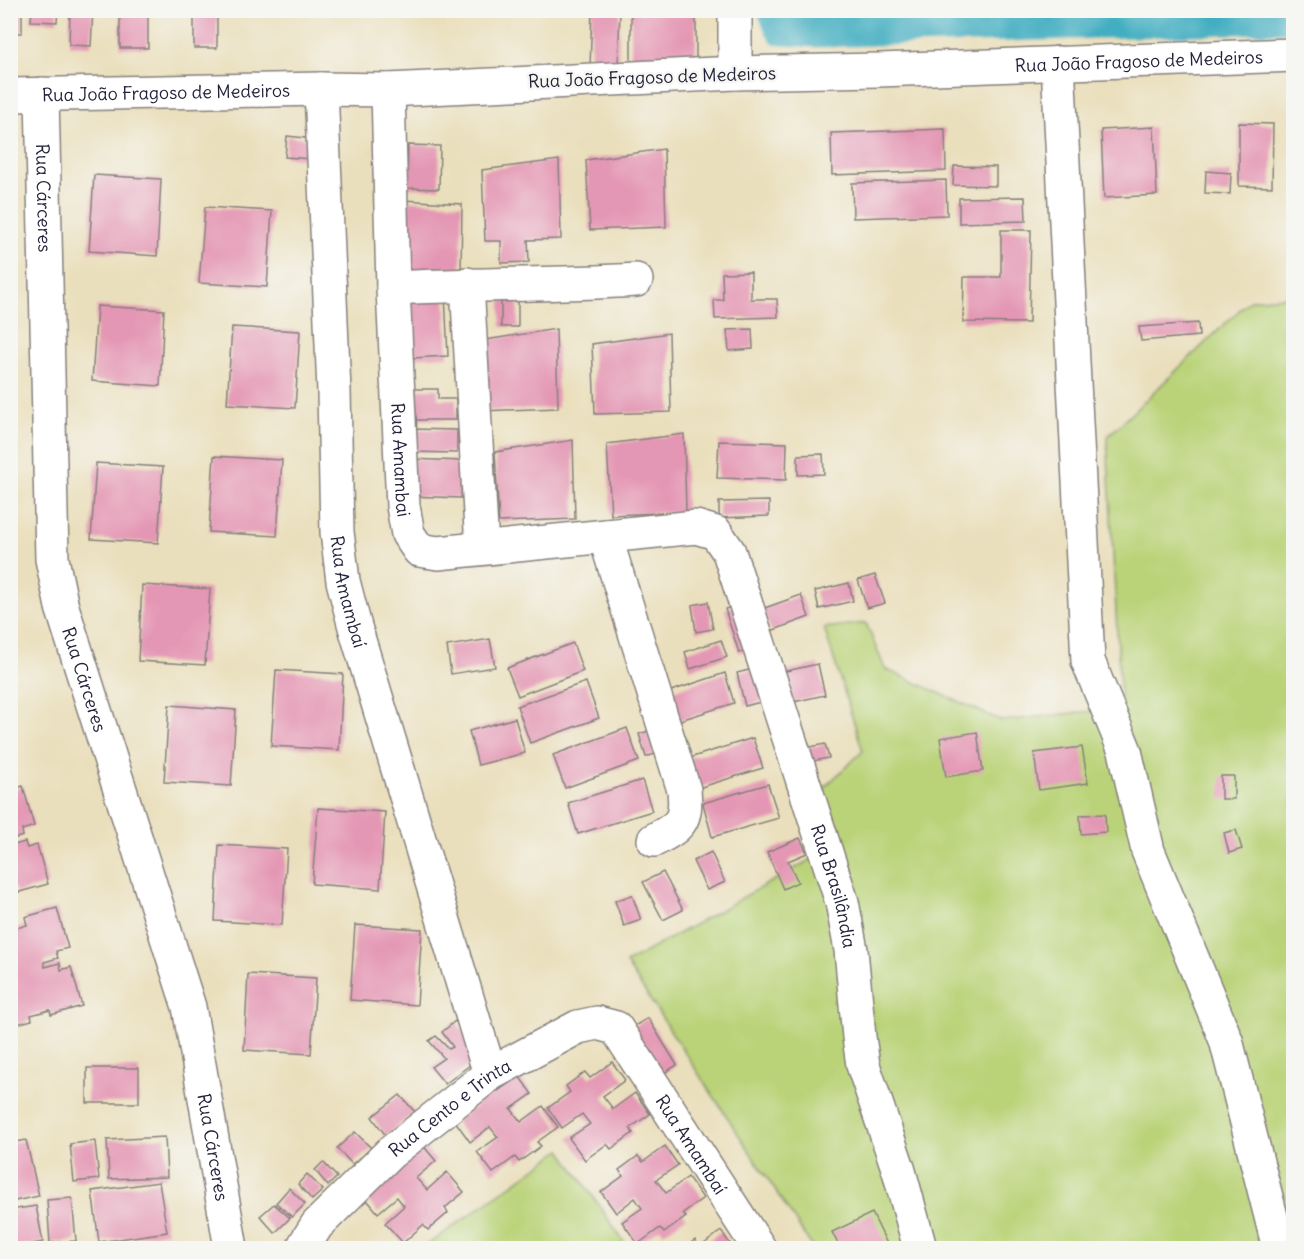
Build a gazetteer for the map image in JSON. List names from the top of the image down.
{
  "streets": {
    "street": [
      "Rua João Fragoso de Medeiros",
      "Rua Cárceres",
      "Rua Amambai",
      "Rua Amambaí",
      "Rua Brasilândia",
      "Rua Cento e Trinta"
    ]
  },
  "crossings": [
    ["Rua João Fragoso de Medeiros", "Rua Cárceres"],
    ["Rua João Fragoso de Medeiros", "Rua Amambai"],
    ["Rua João Fragoso de Medeiros", "Rua Amambaí"],
    ["Rua Amambai", "Rua Brasilândia"],
    ["Rua Amambaí", "Rua Cento e Trinta"]
  ]
}
